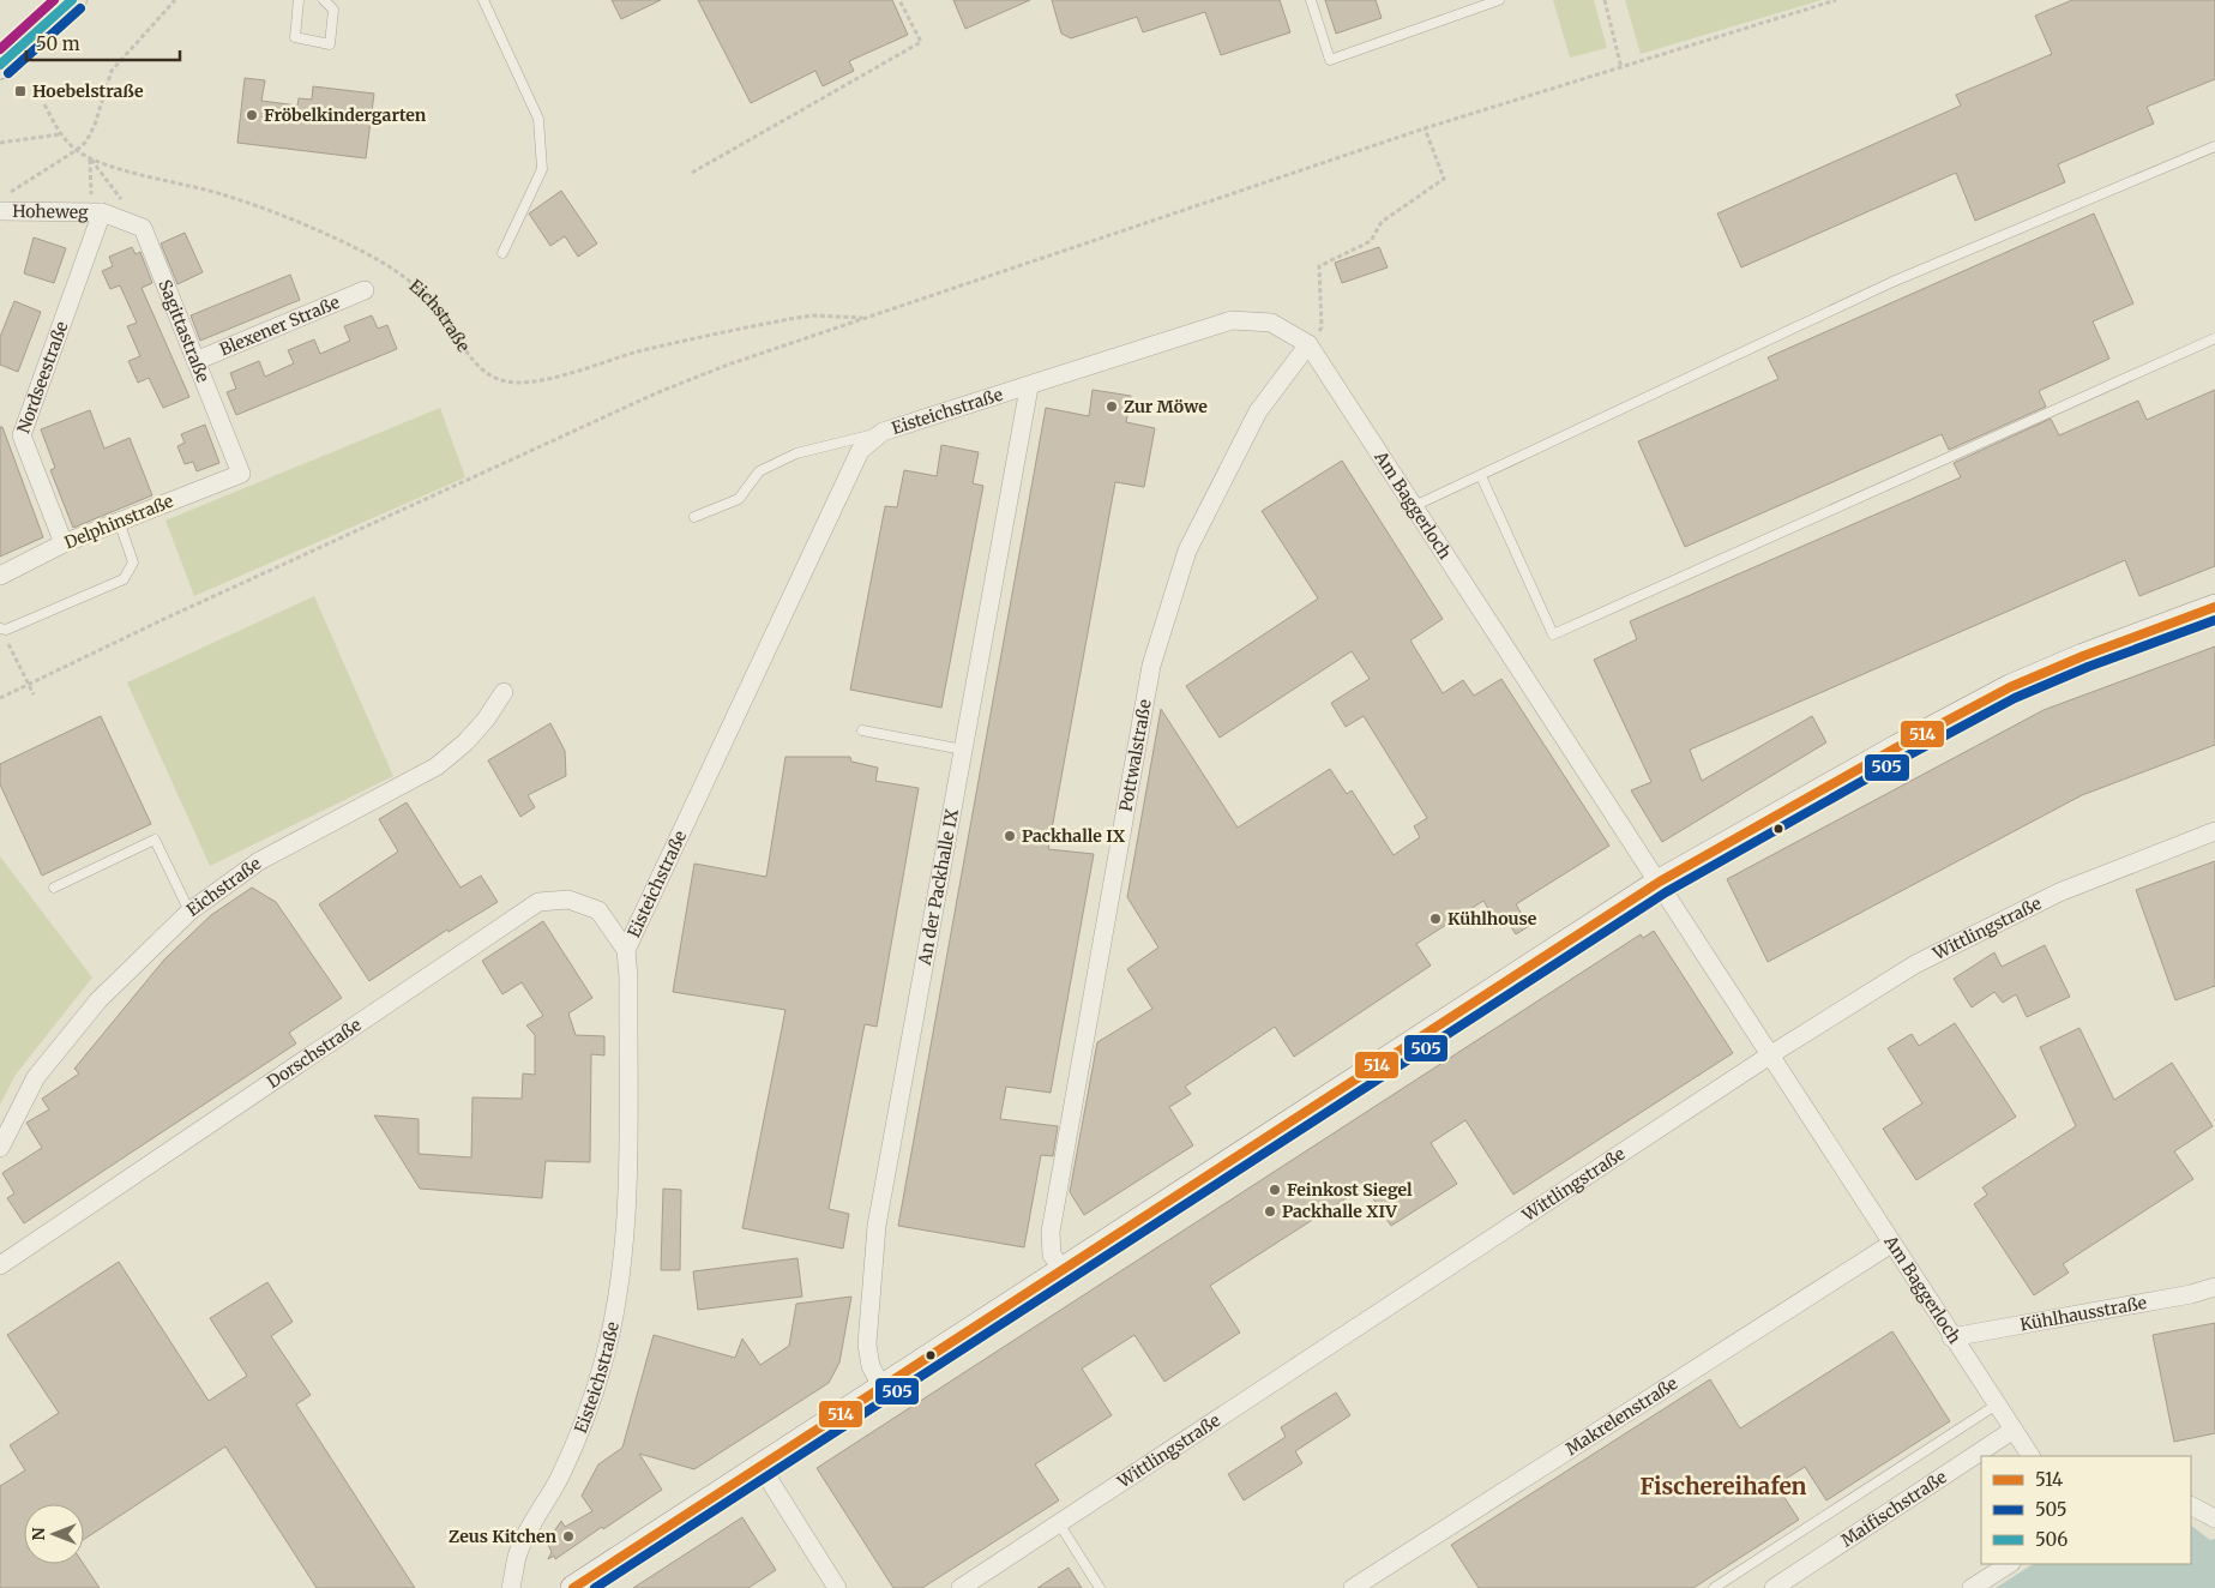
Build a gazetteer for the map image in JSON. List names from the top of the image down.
{
  "streets": {
    "street": [
      "Hoheweg",
      "Eichstraße",
      "Blexener Straße",
      "Sagittastraße",
      "Nordseestraße",
      "Eisteichstraße",
      "Am Baggerloch",
      "Delphinstraße",
      "Pottwalstraße",
      "An der Packhalle IX",
      "Wittlingstraße",
      "Dorschstraße",
      "Kühlhausstraße",
      "Makrelenstraße",
      "Maifischstraße"
    ]
  },
  "crossings": [
    ["Hoheweg", "Nordseestraße"],
    ["Blexener Straße", "Sagittastraße"],
    ["Sagittastraße", "Delphinstraße"],
    ["Nordseestraße", "Delphinstraße"],
    ["Eisteichstraße", "Am Baggerloch"],
    ["Eisteichstraße", "An der Packhalle IX"],
    ["Eisteichstraße", "Dorschstraße"],
    ["Am Baggerloch", "Pottwalstraße"],
    ["Am Baggerloch", "An der Packhalle IX"],
    ["Am Baggerloch", "Wittlingstraße"],
    ["Am Baggerloch", "Kühlhausstraße"],
    ["Am Baggerloch", "Makrelenstraße"],
    ["Am Baggerloch", "Maifischstraße"]
  ],
  "districts": ["Fischereihafen"],
  "places": {
    "transit": ["Hoebelstraße"],
    "other": [
      "Fröbelkindergarten",
      "Zur Möwe",
      "Packhalle IX",
      "Kühlhouse",
      "Feinkost Siegel",
      "Packhalle XIV",
      "Zeus Kitchen"
    ]
  },
  "lines": ["transit line 506", "transit line 505", "transit line 514"],
  "legend": ["514", "505", "506"],
  "scale_bar": "50 m",
  "north": "left"
}
